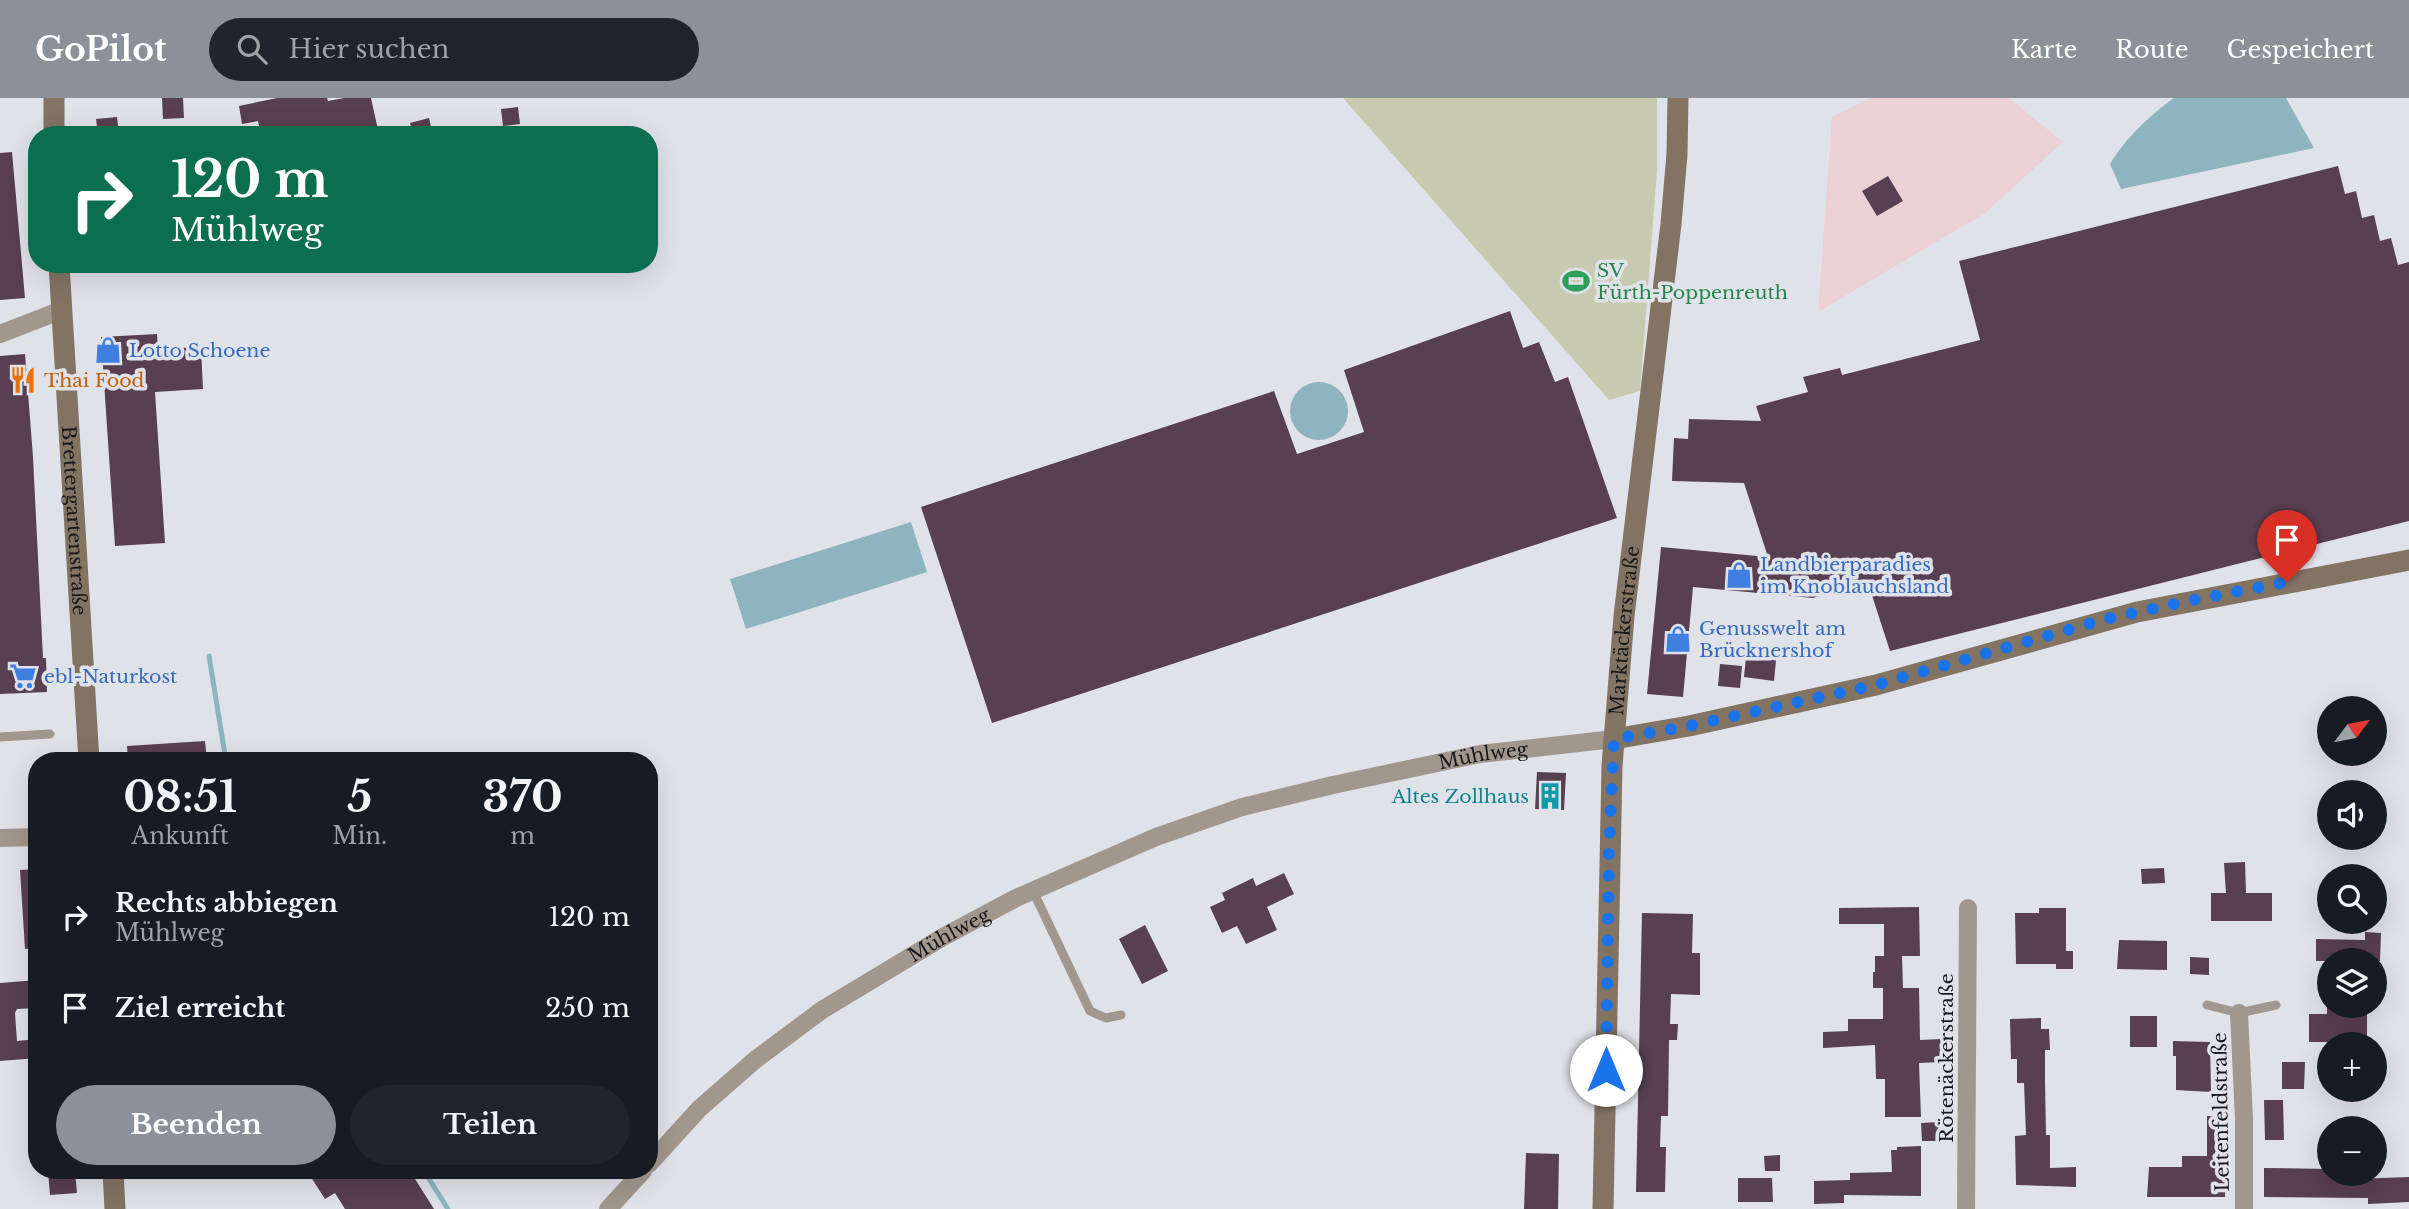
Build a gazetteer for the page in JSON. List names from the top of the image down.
{
  "streets": {
    "street": [
      "Brettergartenstraße",
      "Marktäckerstraße",
      "Mühlweg",
      "Rötenäckerstraße",
      "Leitenfeldstraße"
    ]
  },
  "crossings": [
    ["Marktäckerstraße", "Mühlweg"]
  ],
  "places": {
    "sports": ["SV Fürth-Poppenreuth"],
    "shop": ["Lotto Schoene", "Landbierparadies im Knoblauchsland", "Genusswelt am Brücknershof"],
    "restaurant": ["Thai Food"],
    "supermarket": ["ebl-Naturkost"],
    "building": ["Altes Zollhaus"]
  },
  "north": "top right",
  "page": {
    "header": "GoPilot",
    "search": "Hier suchen",
    "nav": ["Karte", "Route", "Gespeichert"],
    "turn": ["120 m", "Mühlweg"],
    "map_buttons": ["+", "−"],
    "eta": [
      "08:51",
      "Ankunft",
      "5",
      "Min.",
      "370",
      "m"
    ],
    "list": [
      {
        "name": "Rechts abbiegen",
        "note": "Mühlweg",
        "value": "120 m"
      },
      {
        "name": "Ziel erreicht",
        "value": "250 m"
      }
    ],
    "buttons": ["Beenden", "Teilen"]
  }
}
